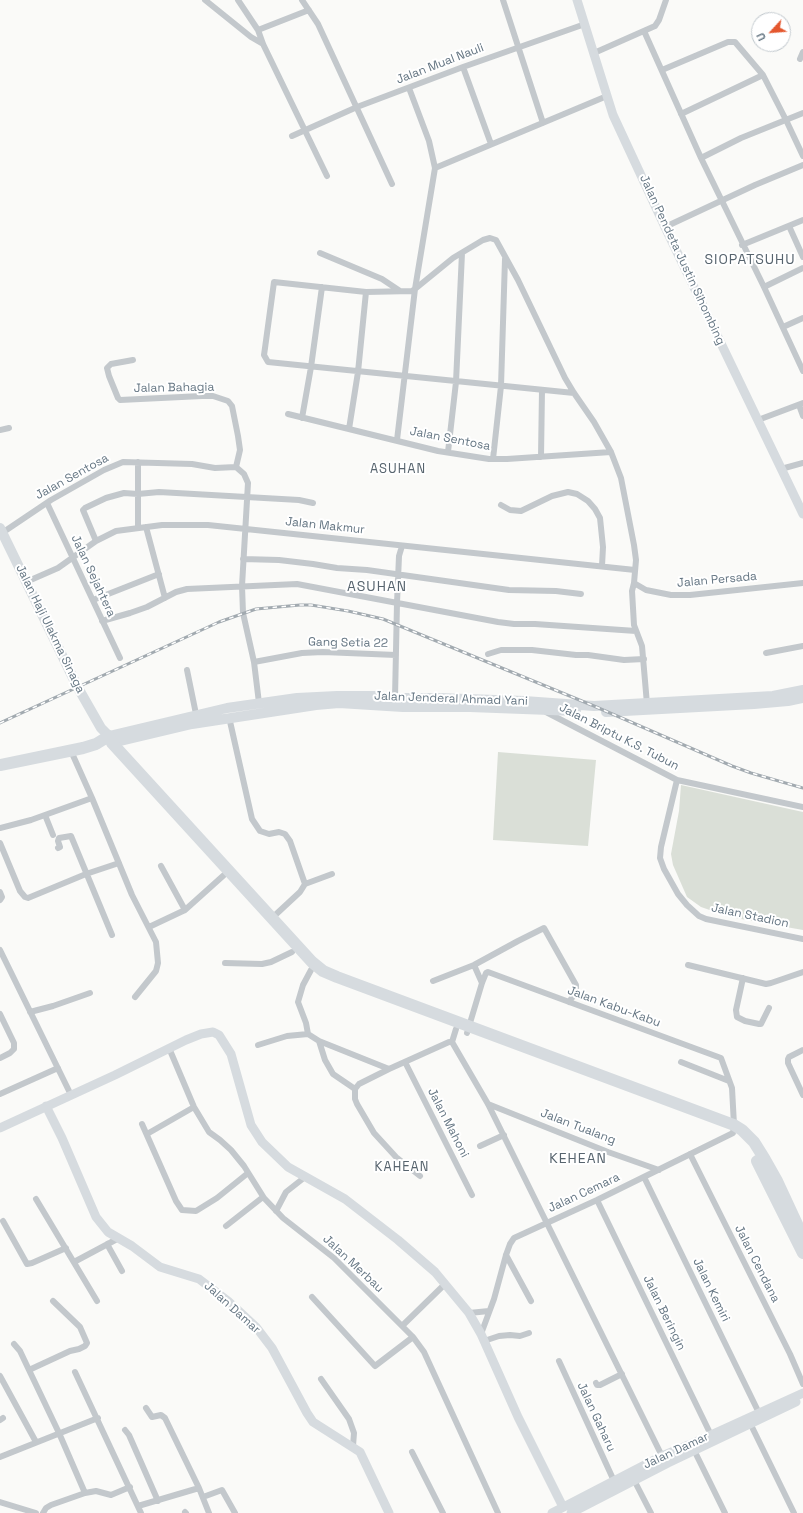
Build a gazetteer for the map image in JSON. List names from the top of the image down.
{
  "streets": {
    "main road": ["Jalan Haji Ulakma Sinaga", "Jalan Jenderal Ahmad Yani"],
    "street": [
      "Jalan Mual Nauli",
      "Jalan Pendeta Justin Sihombing",
      "Jalan Bahagia",
      "Jalan Sentosa",
      "Jalan Makmur",
      "Jalan Sejahtera",
      "Jalan Persada",
      "Gang Setia 22",
      "Jalan Briptu K.S. Tubun",
      "Jalan Stadion",
      "Jalan Kabu-Kabu",
      "Jalan Mahoni",
      "Jalan Tualang",
      "Jalan Cemara",
      "Jalan Merbau",
      "Jalan Cendana",
      "Jalan Kemiri",
      "Jalan Damar",
      "Jalan Beringin",
      "Jalan Gaharu"
    ]
  },
  "crossings": [
    ["Jalan Mual Nauli", "Jalan Pendeta Justin Sihombing"],
    ["Jalan Bahagia", "Jalan Sentosa"],
    ["Jalan Sentosa", "Jalan Sejahtera"],
    ["Jalan Sentosa", "Jalan Haji Ulakma Sinaga"],
    ["Jalan Makmur", "Jalan Sejahtera"],
    ["Jalan Makmur", "Jalan Haji Ulakma Sinaga"],
    ["Jalan Haji Ulakma Sinaga", "Jalan Jenderal Ahmad Yani"],
    ["Jalan Jenderal Ahmad Yani", "Jalan Briptu K.S. Tubun"],
    ["Jalan Briptu K.S. Tubun", "Jalan Stadion"],
    ["Jalan Kabu-Kabu", "Jalan Cemara"],
    ["Jalan Tualang", "Jalan Cemara"],
    ["Jalan Cemara", "Jalan Cendana"],
    ["Jalan Cemara", "Jalan Kemiri"],
    ["Jalan Cemara", "Jalan Beringin"],
    ["Jalan Kemiri", "Jalan Damar"],
    ["Jalan Damar", "Jalan Beringin"],
    ["Jalan Damar", "Jalan Gaharu"]
  ],
  "districts": [
    "SIOPATSUHU",
    "ASUHAN",
    "ASUHAN",
    "KEHEAN",
    "KAHEAN"
  ],
  "north": "bottom left"
}
